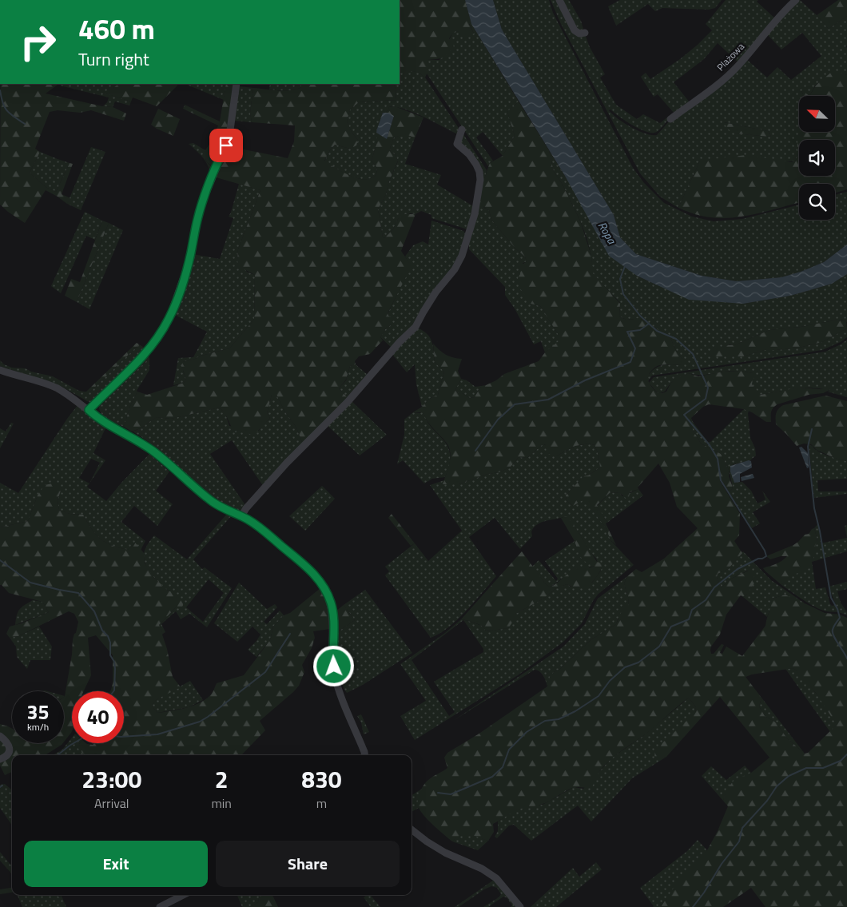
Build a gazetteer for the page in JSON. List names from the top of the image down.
{
  "streets": {
    "street": ["Plażowa"]
  },
  "water": ["Ropa"],
  "north": "top left",
  "page": {
    "turn": ["460 m", "Turn right"],
    "speed": "35 km/h",
    "limit": "40",
    "eta": [
      "23:00",
      "Arrival",
      "2",
      "min",
      "830",
      "m"
    ],
    "buttons": ["Exit", "Share"]
  }
}
